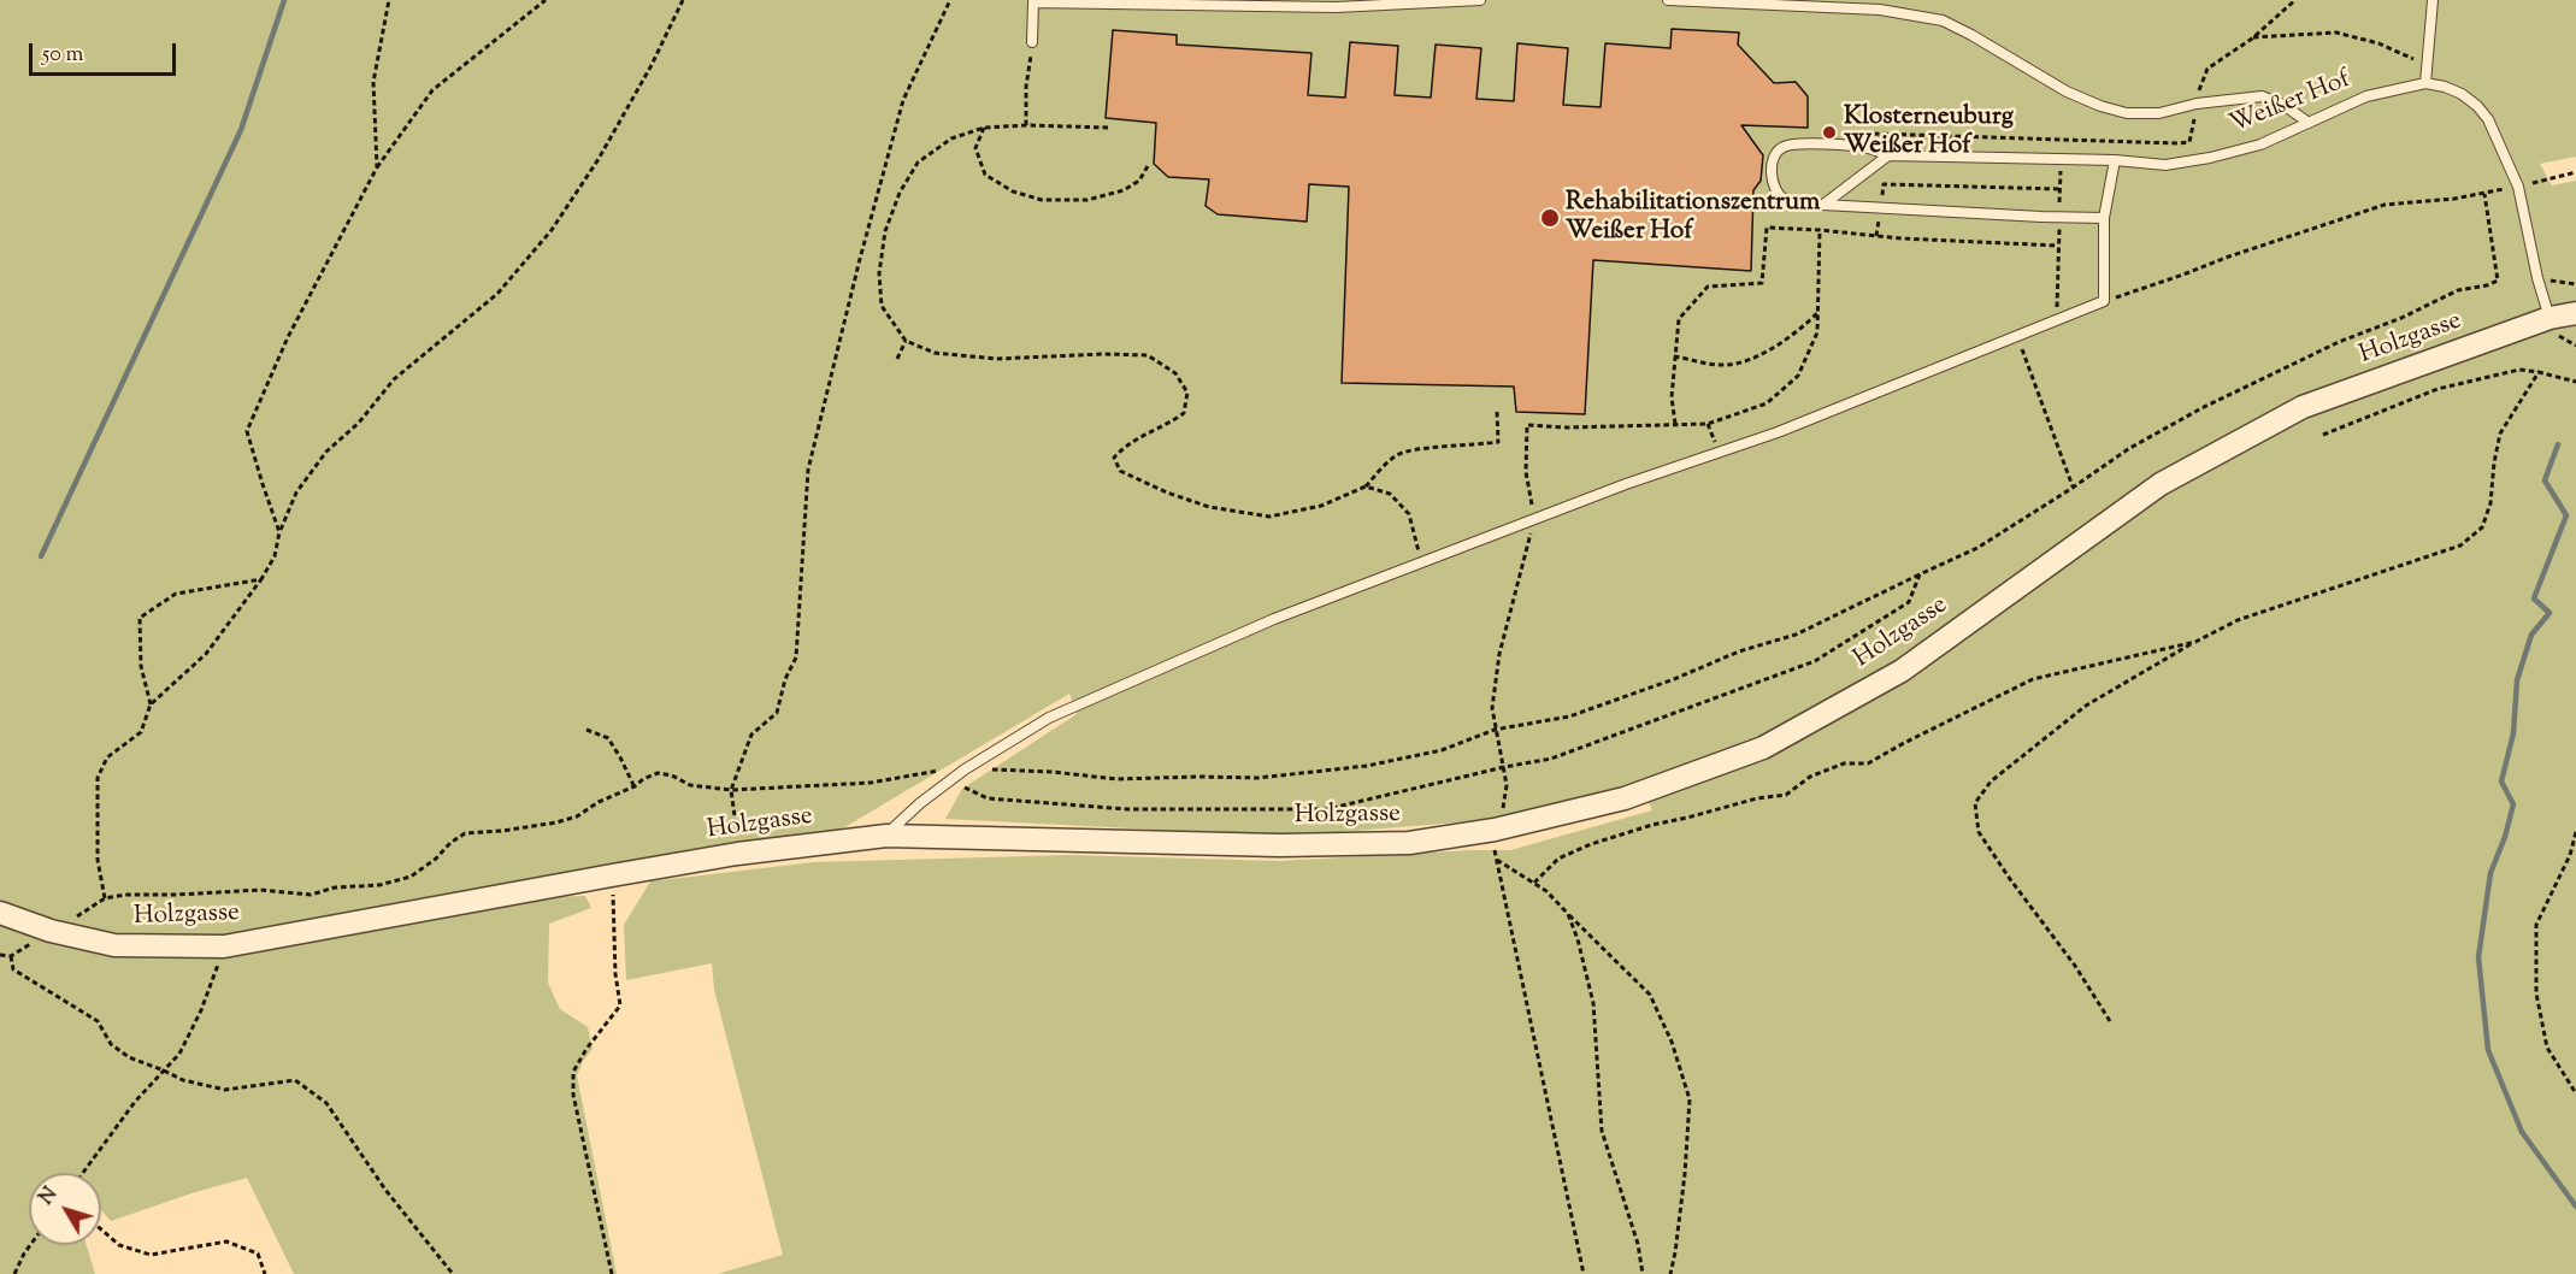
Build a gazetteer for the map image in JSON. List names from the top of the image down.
{
  "streets": {
    "street": ["Holzgasse"],
    "lane": ["Weißer Hof"]
  },
  "crossings": [
    ["Weißer Hof", "Holzgasse"]
  ],
  "places": ["Klosterneuburg Weißer Hof", "Rehabilitationszentrum Weißer Hof"],
  "scale_bar": "50 m",
  "north": "top left"
}
